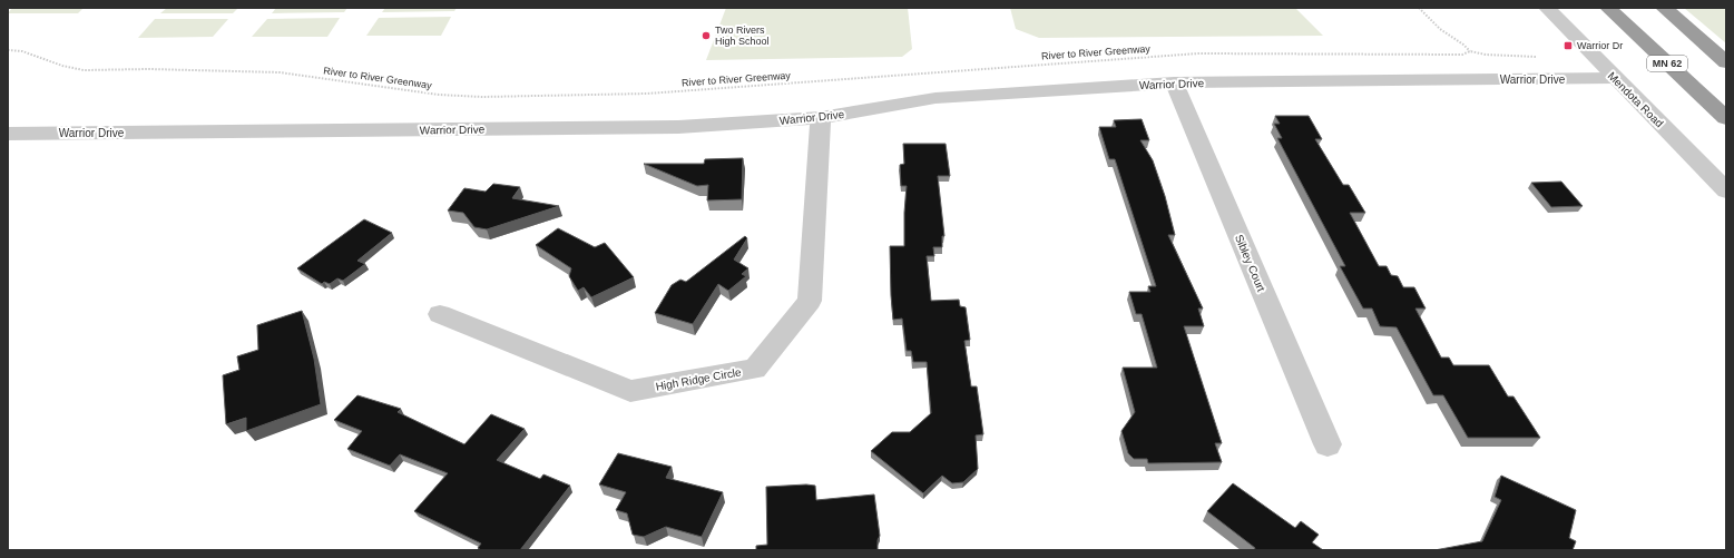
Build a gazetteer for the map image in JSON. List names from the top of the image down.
{
  "streets": {
    "highway": ["MN 62"],
    "street": [
      "Warrior Drive",
      "Mendota Road",
      "Sibley Court",
      "High Ridge Circle"
    ],
    "path": ["River to River Greenway"]
  },
  "crossings": [
    ["Warrior Drive", "Mendota Road"],
    ["Warrior Drive", "Sibley Court"],
    ["Warrior Drive", "High Ridge Circle"]
  ],
  "places": {
    "other": ["Two Rivers High School"],
    "transit": ["Warrior Dr"]
  }
}
